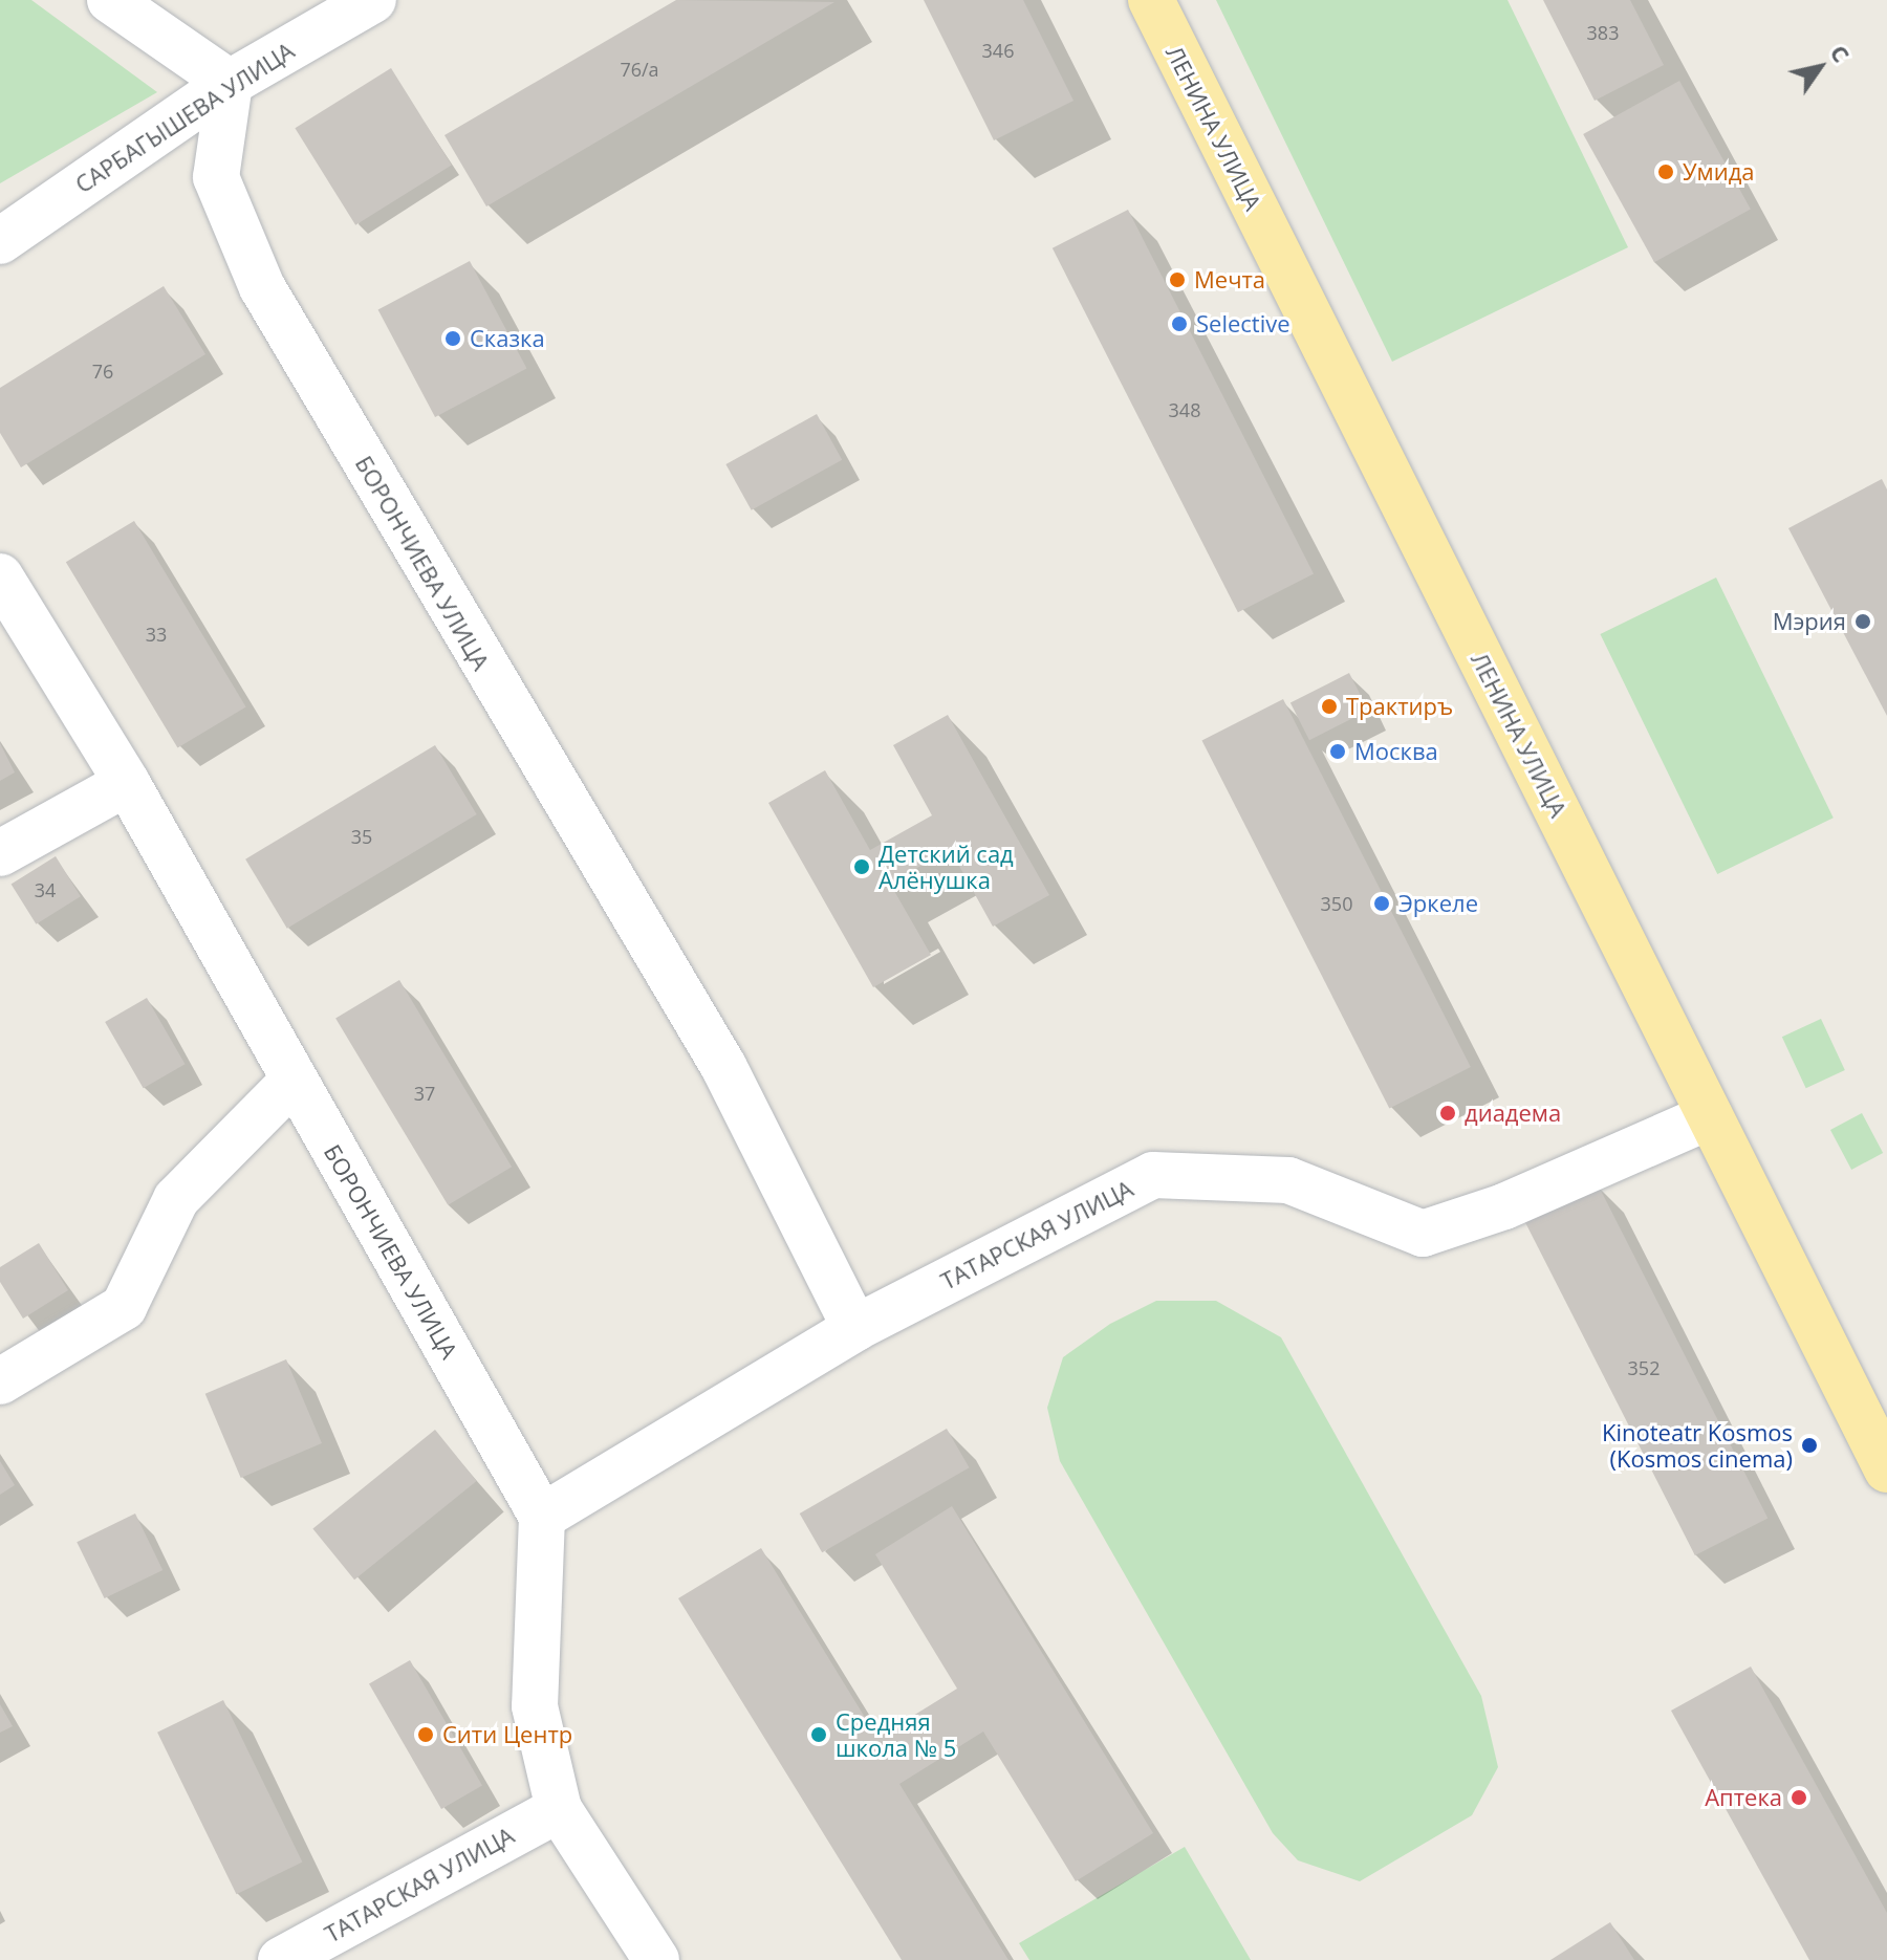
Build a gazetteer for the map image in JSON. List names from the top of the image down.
{
  "streets": {
    "main road": ["ЛЕНИНА УЛИЦА"],
    "street": ["САРБАГЫШЕВА УЛИЦА", "БОРОНЧИЕВА УЛИЦА", "ТАТАРСКАЯ УЛИЦА"]
  },
  "crossings": [
    ["САРБАГЫШЕВА УЛИЦА", "БОРОНЧИЕВА УЛИЦА"],
    ["ЛЕНИНА УЛИЦА", "ТАТАРСКАЯ УЛИЦА"],
    ["БОРОНЧИЕВА УЛИЦА", "ТАТАРСКАЯ УЛИЦА"]
  ],
  "places": [
    "Умида",
    "Мечта",
    "Selective",
    "Сказка",
    "Мэрия",
    "Трактиръ",
    "Москва",
    "Детский сад Алёнушка",
    "Эркеле",
    "диадема",
    "Kinoteatr Kosmos (Kosmos cinema)",
    "Сити Центр",
    "Средняя школа № 5",
    "Аптека"
  ],
  "house_numbers": [
    "383",
    "346",
    "76/а",
    "76",
    "348",
    "33",
    "35",
    "34",
    "350",
    "37",
    "352"
  ],
  "north": "top right"
}
